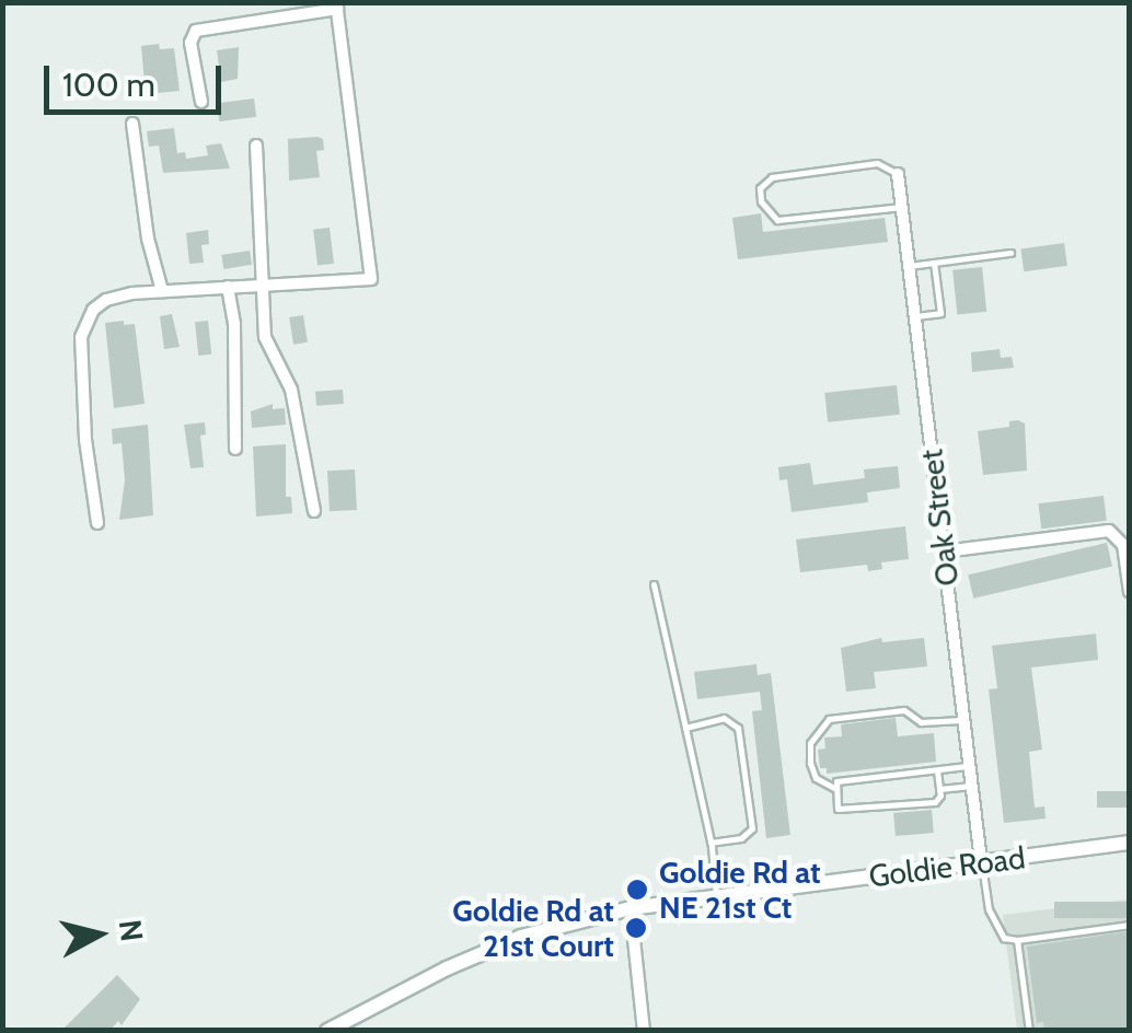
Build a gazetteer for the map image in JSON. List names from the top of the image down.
{
  "streets": {
    "street": ["Oak Street", "Goldie Road"]
  },
  "crossings": [
    ["Oak Street", "Goldie Road"]
  ],
  "places": ["Goldie Rd at NE 21st Ct", "Goldie Rd at 21st Court"],
  "scale_bar": "100 m",
  "north": "right"
}
